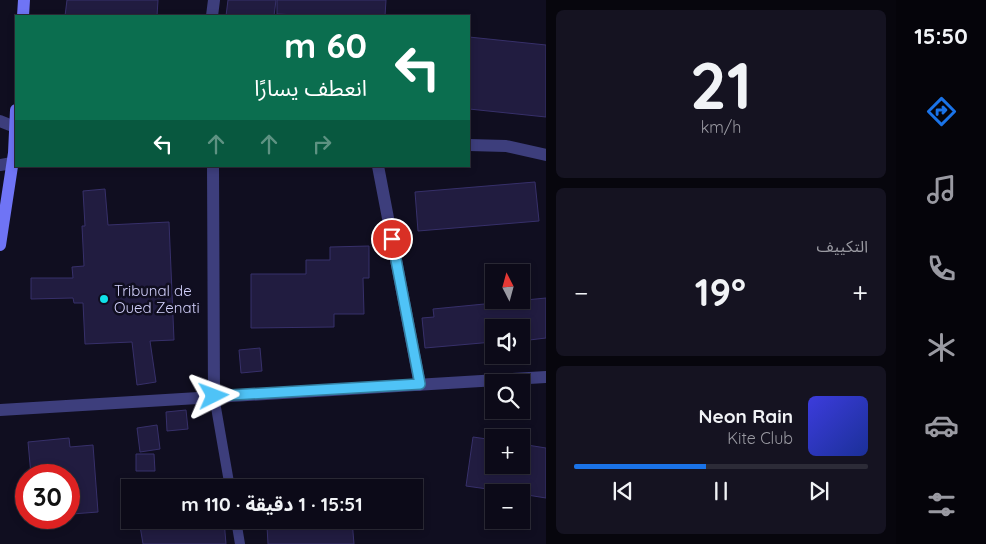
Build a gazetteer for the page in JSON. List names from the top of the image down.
{
  "places": ["Tribunal de Oued Zenati"],
  "north": "top",
  "page": {
    "tabs": "15:50",
    "tile": [
      ["21", "km/h"],
      "التكييف"
    ],
    "turn": ["60 m", "انعطف يسارًا"],
    "map_buttons": ["+", "−"],
    "heat": ["−", "19°", "+"],
    "song": ["Neon Rain", "Kite Club"],
    "limit": "30",
    "trip": "15:51 · 1 دقيقة · 110 m"
  }
}
